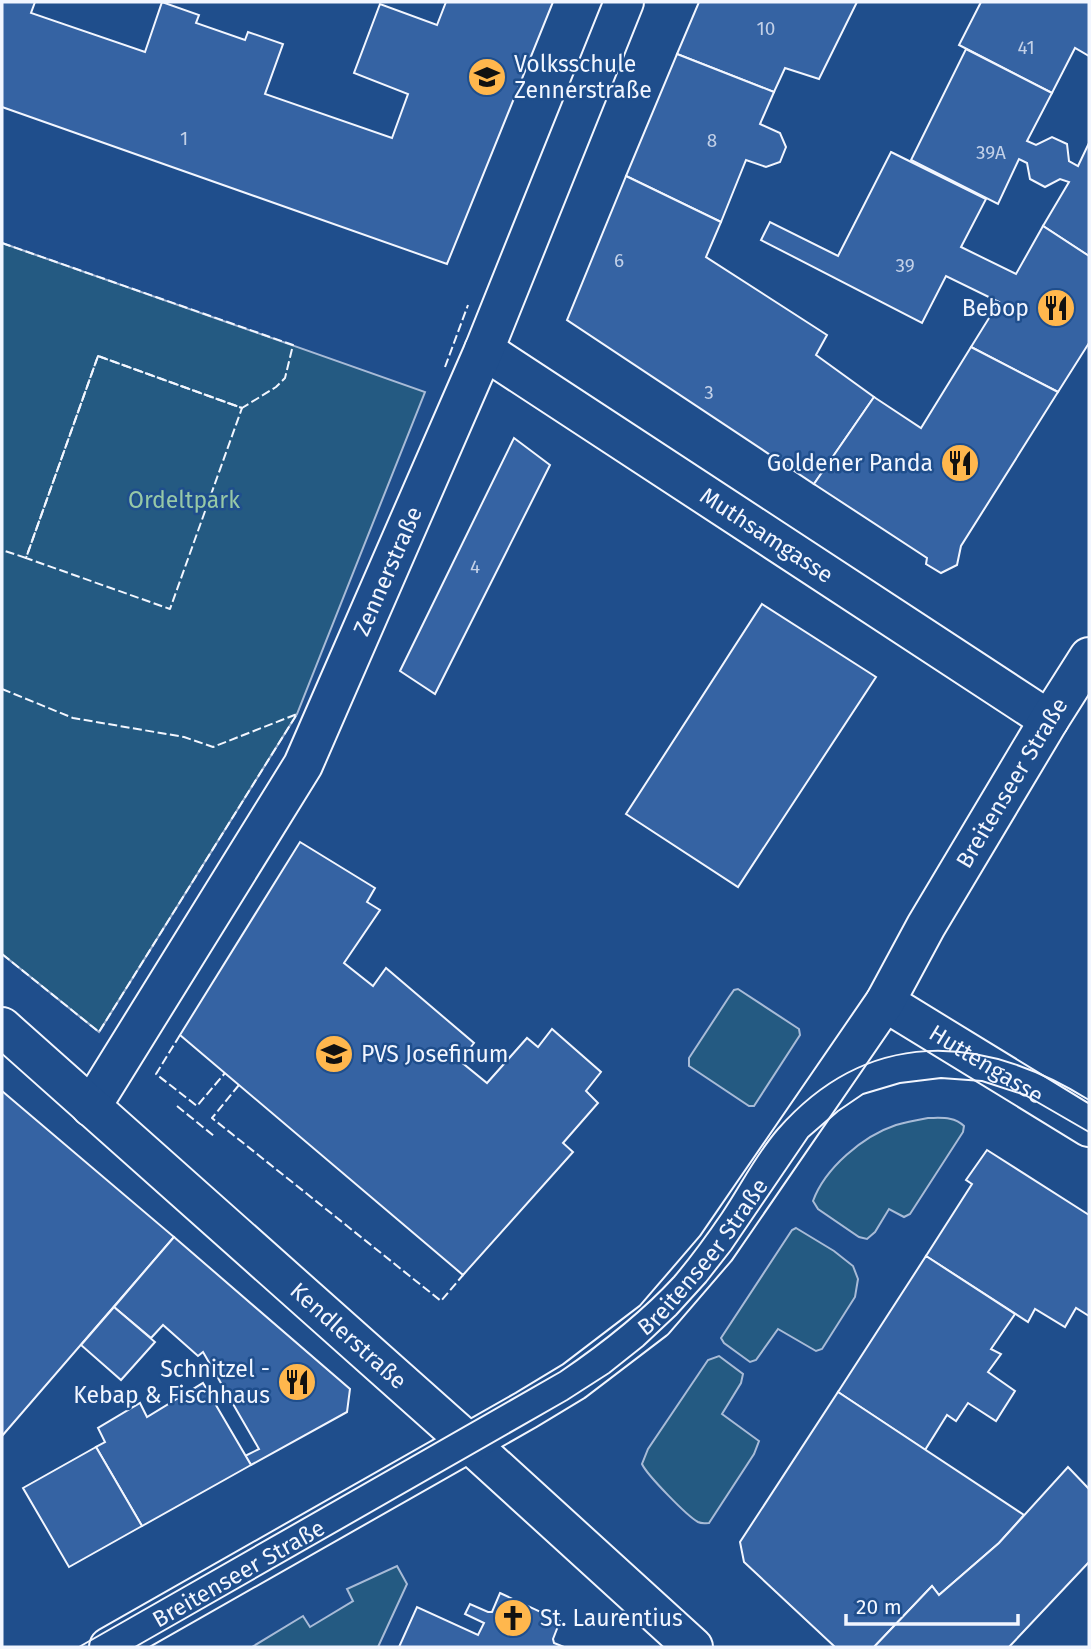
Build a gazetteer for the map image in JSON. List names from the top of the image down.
{
  "streets": {
    "street": [
      "Muthsamgasse",
      "Zennerstraße",
      "Breitenseer Straße",
      "Huttengasse",
      "Kendlerstraße"
    ]
  },
  "crossings": [
    ["Muthsamgasse", "Zennerstraße"],
    ["Muthsamgasse", "Breitenseer Straße"],
    ["Zennerstraße", "Kendlerstraße"],
    ["Breitenseer Straße", "Huttengasse"],
    ["Breitenseer Straße", "Kendlerstraße"]
  ],
  "parks": ["Ordeltpark"],
  "places": {
    "school or university": ["Volksschule Zennerstraße", "PVS Josefinum"],
    "restaurant": ["Bebop", "Goldener Panda", "Schnitzel - Kebap & Fischhaus"],
    "church": ["St. Laurentius"]
  },
  "house_numbers": [
    "10",
    "41",
    "1",
    "8",
    "39A",
    "6",
    "39",
    "3",
    "4"
  ],
  "scale_bar": "20 m"
}
